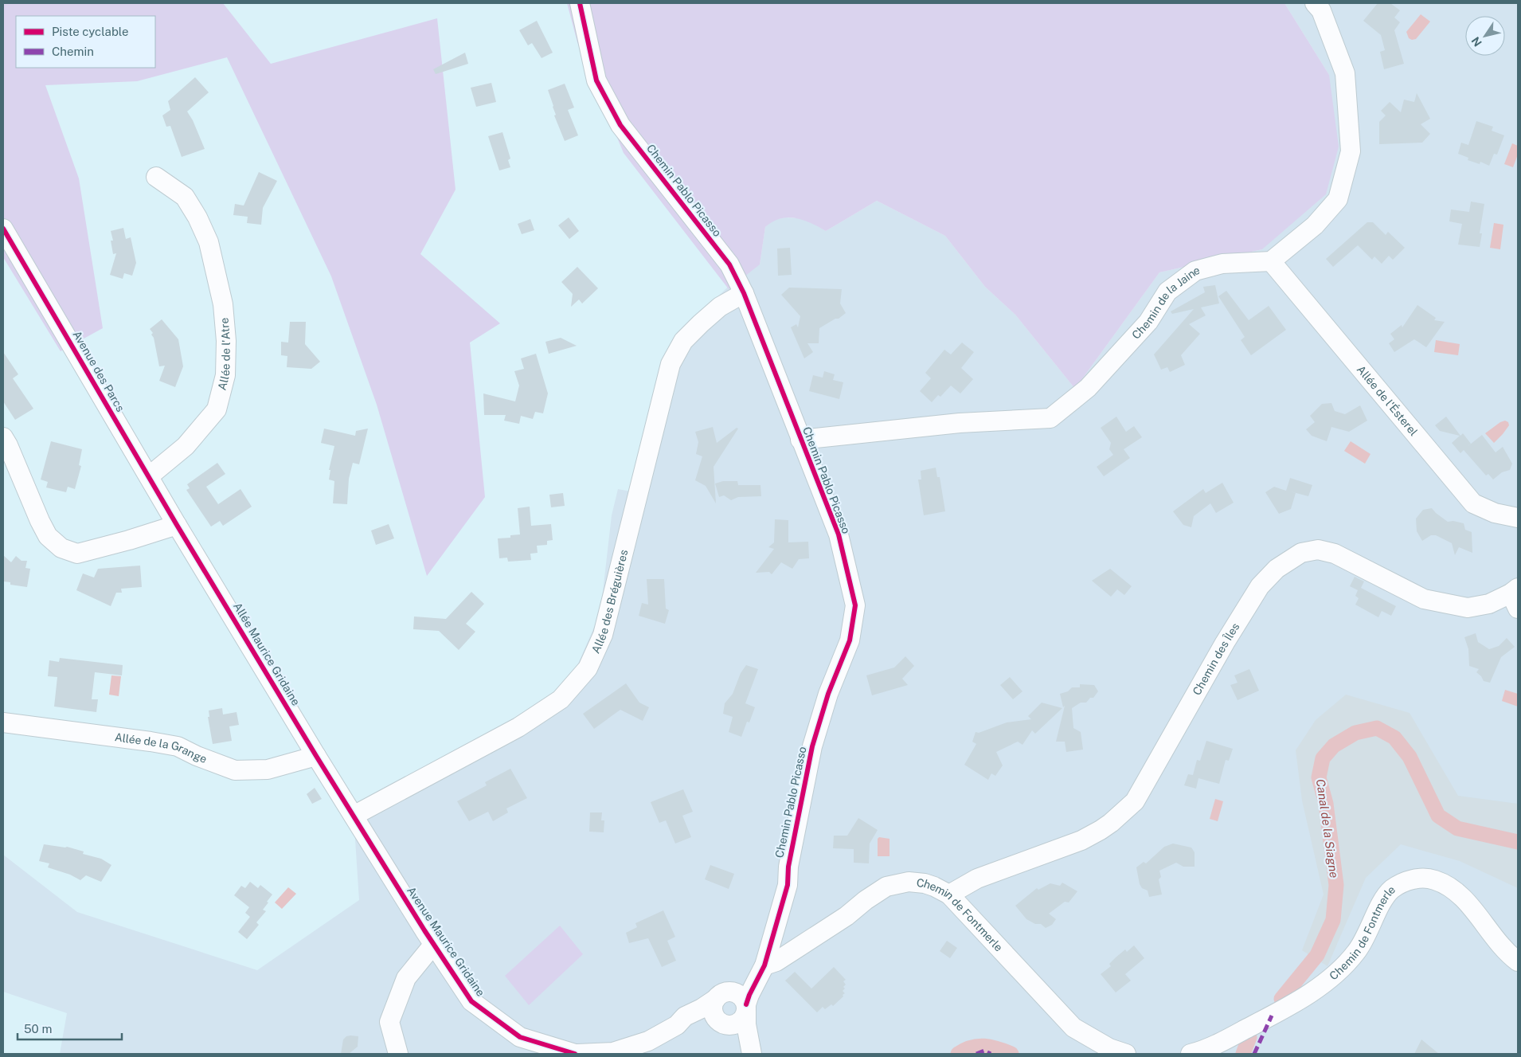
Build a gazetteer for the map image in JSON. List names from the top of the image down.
{
  "streets": {
    "street": [
      "Chemin Pablo Picasso",
      "Chemin de la Jaine",
      "Allée de l'Atre",
      "Avenue des Parcs",
      "Allée de l'Ésterel",
      "Allée des Bréguières",
      "Allée Maurice Gridaine",
      "Chemin des Îles",
      "Allée de la Grange",
      "Chemin de Fontmerle",
      "Avenue Maurice Gridaine"
    ]
  },
  "crossings": [
    ["Chemin Pablo Picasso", "Chemin de la Jaine"],
    ["Chemin Pablo Picasso", "Allée des Bréguières"],
    ["Chemin Pablo Picasso", "Chemin de Fontmerle"],
    ["Chemin Pablo Picasso", "Avenue Maurice Gridaine"],
    ["Chemin de la Jaine", "Allée de l'Ésterel"],
    ["Allée de l'Atre", "Avenue des Parcs"],
    ["Avenue des Parcs", "Allée Maurice Gridaine"],
    ["Allée des Bréguières", "Avenue Maurice Gridaine"],
    ["Allée Maurice Gridaine", "Allée de la Grange"],
    ["Allée Maurice Gridaine", "Avenue Maurice Gridaine"],
    ["Chemin des Îles", "Chemin de Fontmerle"]
  ],
  "water": ["Canal de la Siagne"],
  "legend": ["Piste cyclable", "Chemin"],
  "scale_bar": "50 m",
  "north": "bottom left"
}
